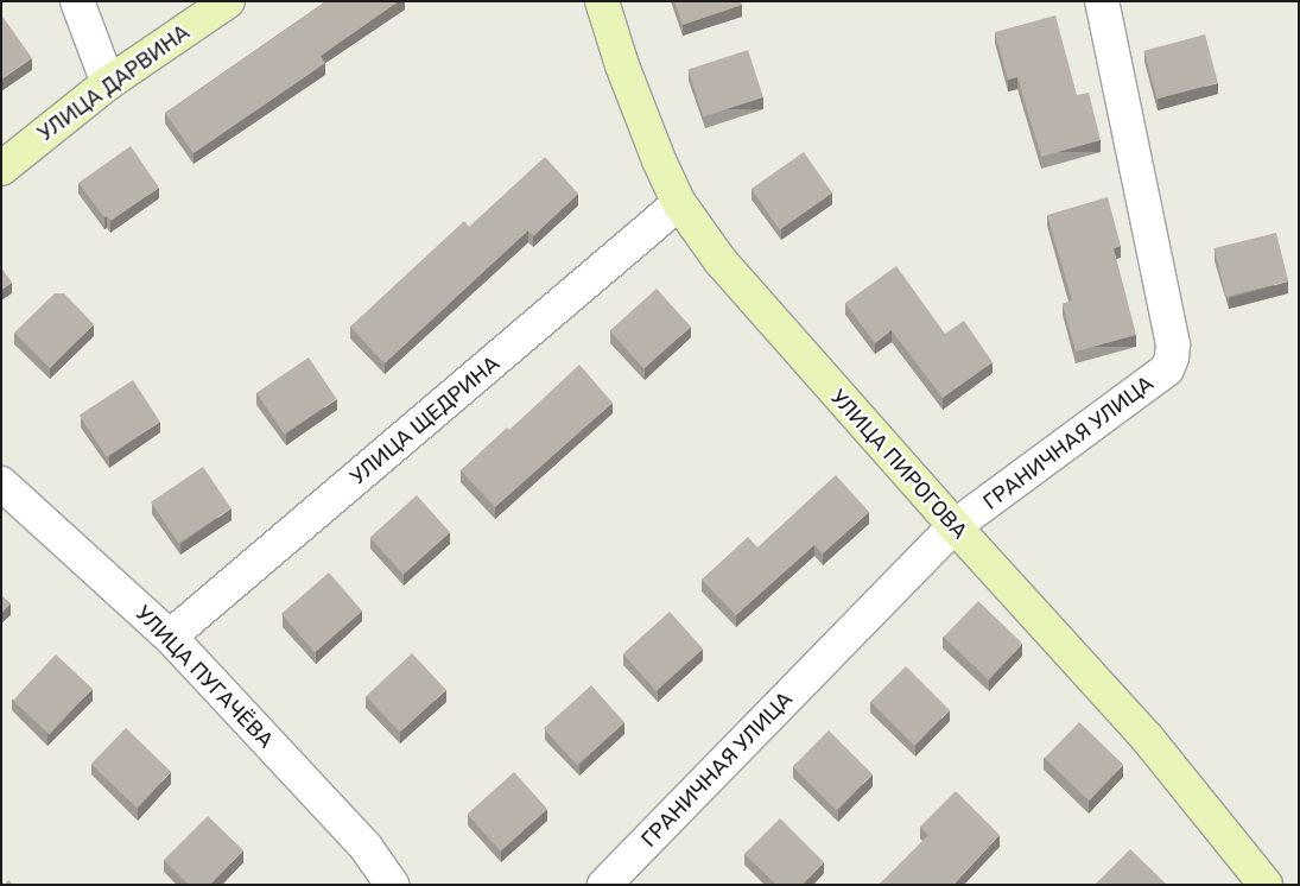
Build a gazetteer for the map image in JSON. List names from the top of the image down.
{
  "streets": {
    "street": [
      "УЛИЦА ДАРВИНА",
      "УЛИЦА ЩЕДРИНА",
      "ГРАНИЧНАЯ УЛИЦА",
      "УЛИЦА ПИРОГОВА",
      "УЛИЦА ПУГАЧЁВА"
    ]
  },
  "crossings": [
    ["УЛИЦА ЩЕДРИНА", "УЛИЦА ПИРОГОВА"],
    ["УЛИЦА ЩЕДРИНА", "УЛИЦА ПУГАЧЁВА"],
    ["ГРАНИЧНАЯ УЛИЦА", "УЛИЦА ПИРОГОВА"]
  ]
}
